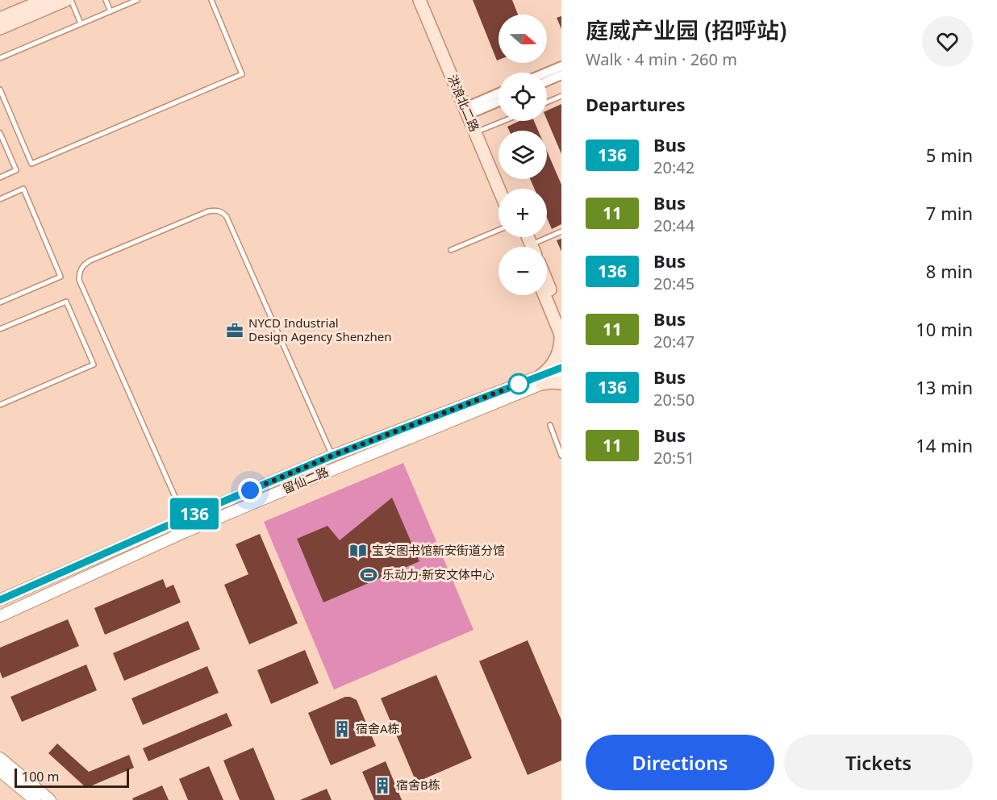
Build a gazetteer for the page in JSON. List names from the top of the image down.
{
  "streets": {
    "main road": ["洪浪北二路"],
    "street": ["留仙二路"]
  },
  "places": {
    "office": ["NYCD Industrial Design Agency Shenzhen"],
    "library": ["宝安图书馆新安街道分馆"],
    "sports": ["乐动力·新安文体中心"],
    "building": ["宿舍A栋", "宿舍B栋"]
  },
  "lines": ["bus line 136"],
  "scale_bar": "100 m",
  "north": "right",
  "page": {
    "on_map": "136",
    "heading": [
      ["庭威产业园 (招呼站)", "Walk · 4 min · 260 m"],
      "Departures"
    ],
    "map_buttons": ["+", "−"],
    "list": [
      {
        "mark": "136",
        "name": "Bus",
        "note": "20:42",
        "value": "5 min"
      },
      {
        "mark": "11",
        "name": "Bus",
        "note": "20:44",
        "value": "7 min"
      },
      {
        "mark": "136",
        "name": "Bus",
        "note": "20:45",
        "value": "8 min"
      },
      {
        "mark": "11",
        "name": "Bus",
        "note": "20:47",
        "value": "10 min"
      },
      {
        "mark": "136",
        "name": "Bus",
        "note": "20:50",
        "value": "13 min"
      },
      {
        "mark": "11",
        "name": "Bus",
        "note": "20:51",
        "value": "14 min"
      }
    ],
    "buttons": ["Directions", "Tickets"],
    "scale": "100 m"
  }
}
